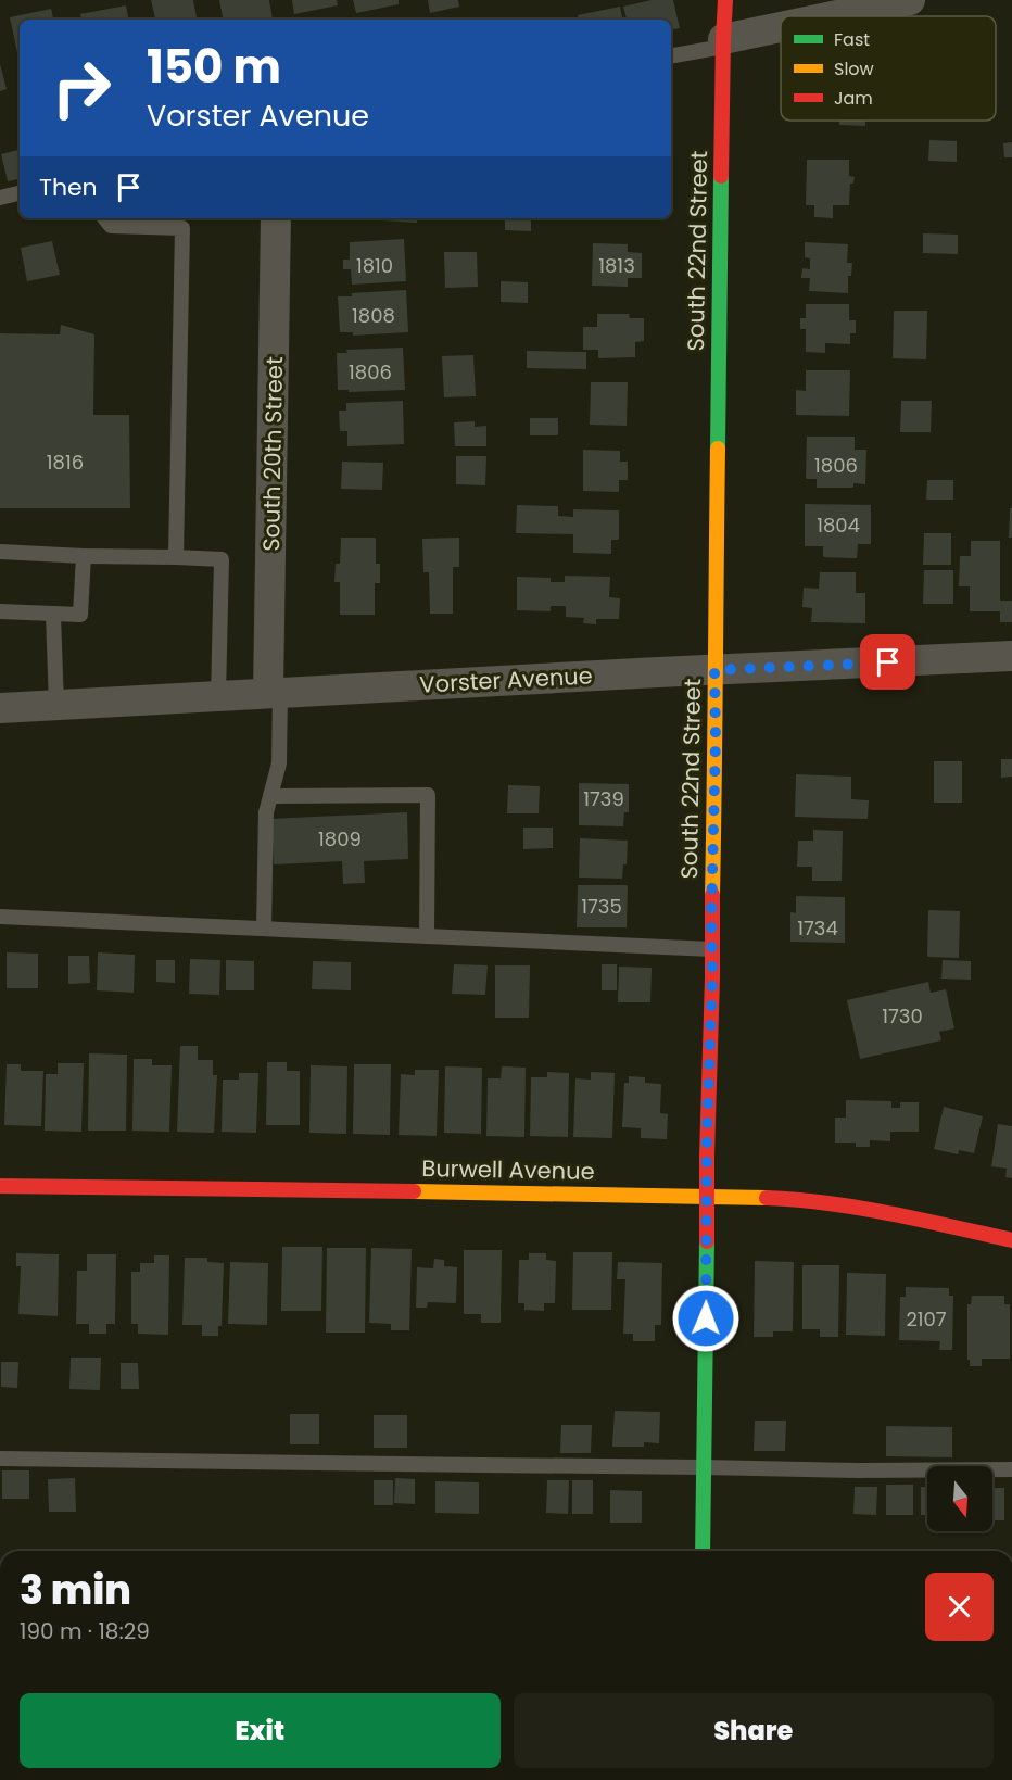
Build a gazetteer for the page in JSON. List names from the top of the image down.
{
  "streets": {
    "main road": ["South 22nd Street", "Burwell Avenue"],
    "street": ["South 20th Street", "Vorster Avenue"]
  },
  "crossings": [
    ["South 22nd Street", "Vorster Avenue"],
    ["South 22nd Street", "Burwell Avenue"],
    ["South 20th Street", "Vorster Avenue"]
  ],
  "house_numbers": [
    "1810",
    "1813",
    "1808",
    "1806",
    "1816",
    "1806",
    "1804",
    "1739",
    "1809",
    "1735",
    "1734",
    "1730",
    "2107"
  ],
  "legend": ["Fast", "Slow", "Jam"],
  "north": "bottom",
  "page": {
    "turn": ["150 m", "Vorster Avenue"],
    "then": "Then",
    "heading": ["3 min", "190 m · 18:29"],
    "buttons": ["Exit", "Share"]
  }
}
